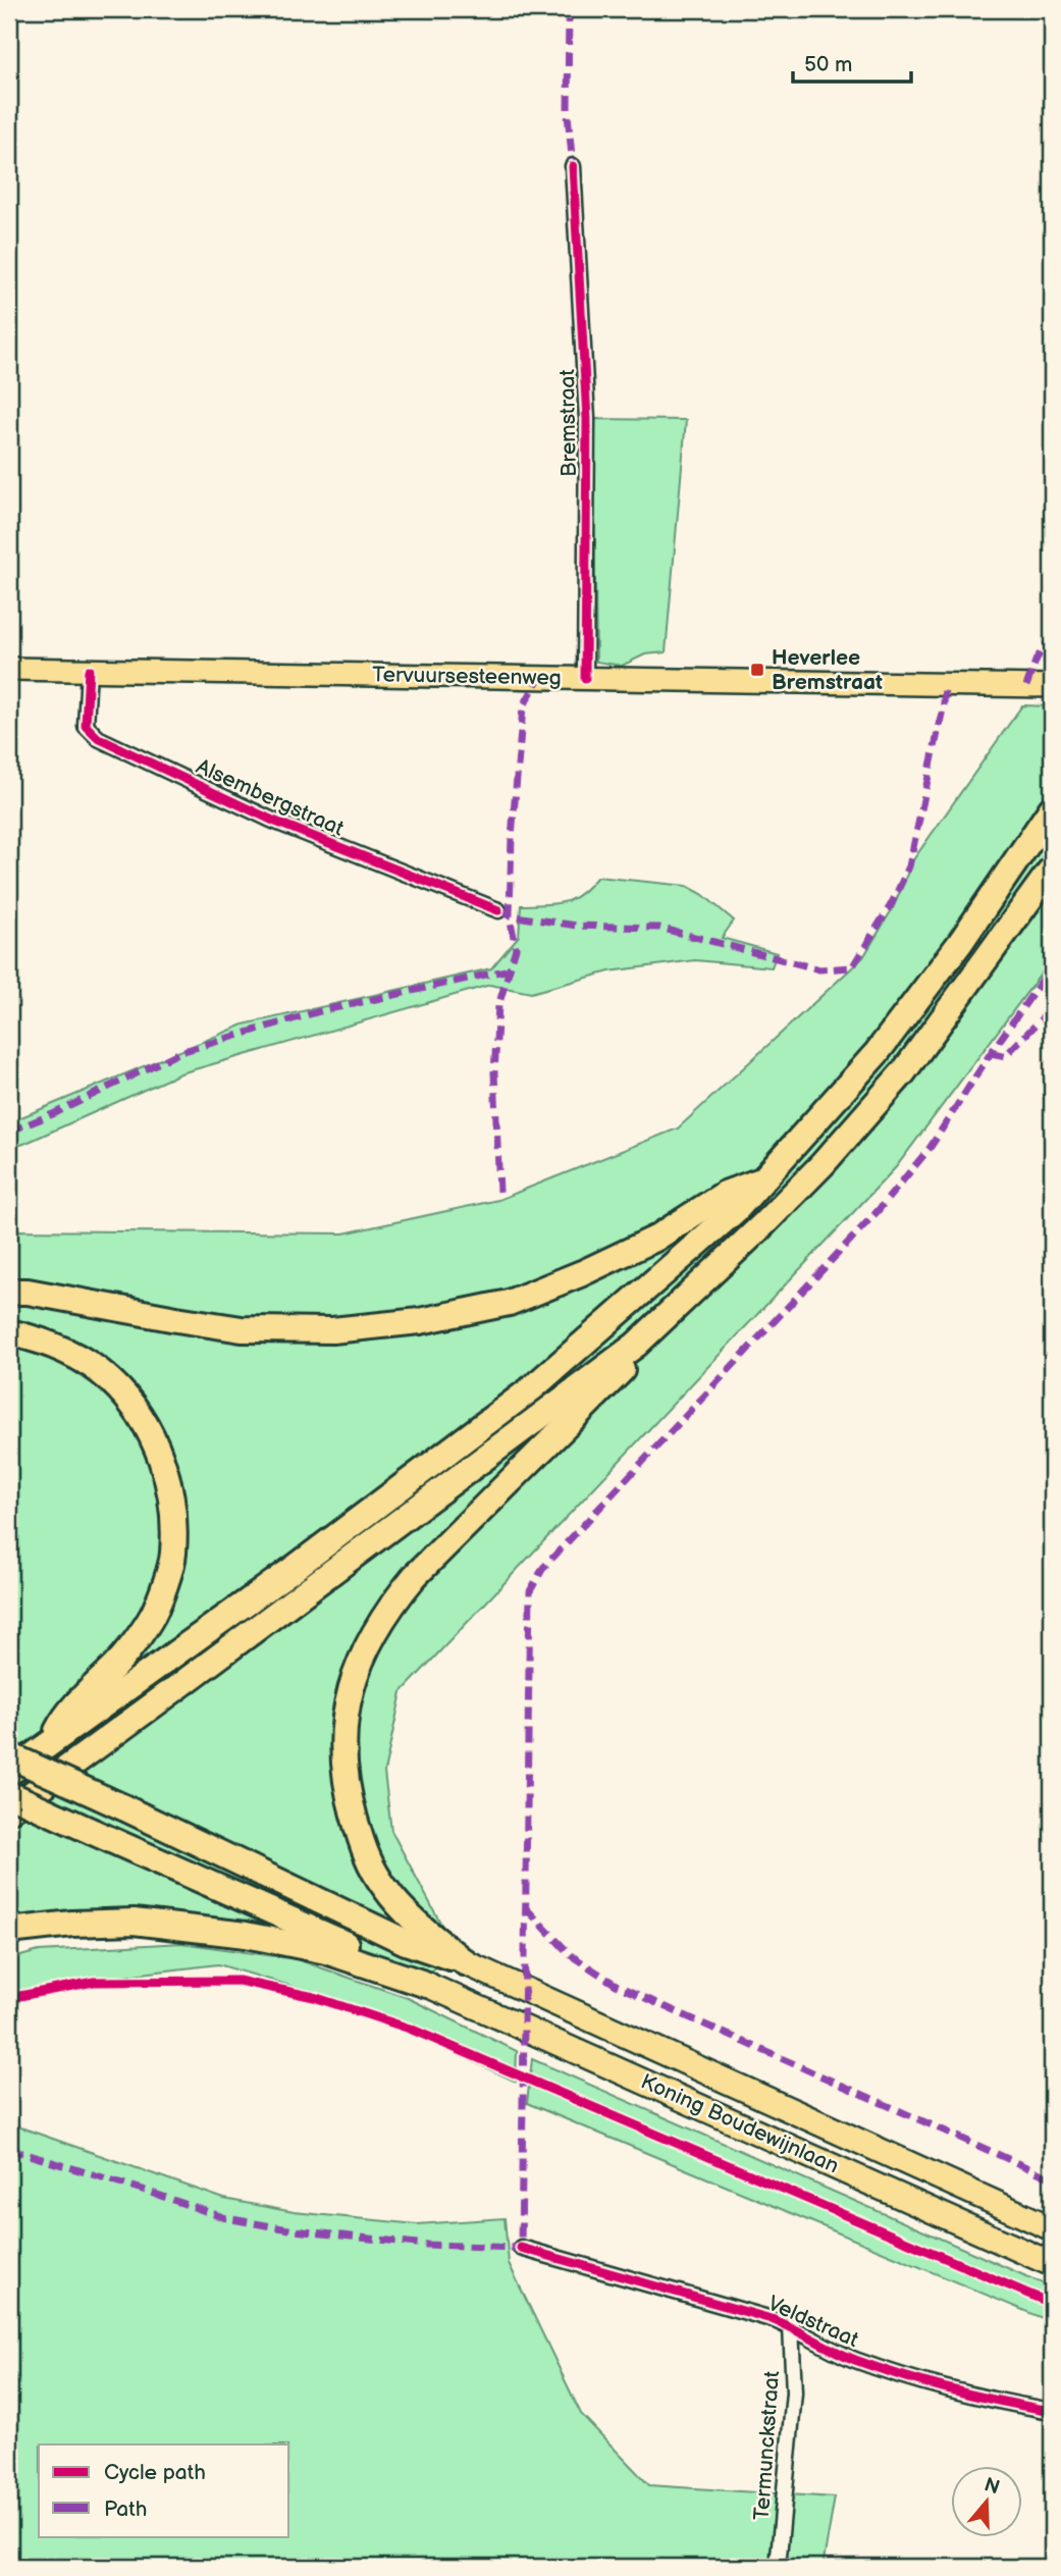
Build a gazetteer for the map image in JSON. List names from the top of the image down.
{
  "streets": {
    "highway": ["Koning Boudewijnlaan"],
    "main road": ["Tervuursesteenweg"],
    "street": [
      "Bremstraat",
      "Alsembergstraat",
      "Veldstraat",
      "Termunckstraat"
    ]
  },
  "crossings": [
    ["Bremstraat", "Tervuursesteenweg"],
    ["Tervuursesteenweg", "Alsembergstraat"],
    ["Veldstraat", "Termunckstraat"]
  ],
  "places": {
    "transit": ["Heverlee Bremstraat"]
  },
  "legend": ["Cycle path", "Path"],
  "scale_bar": "50 m",
  "north": "top"
}
